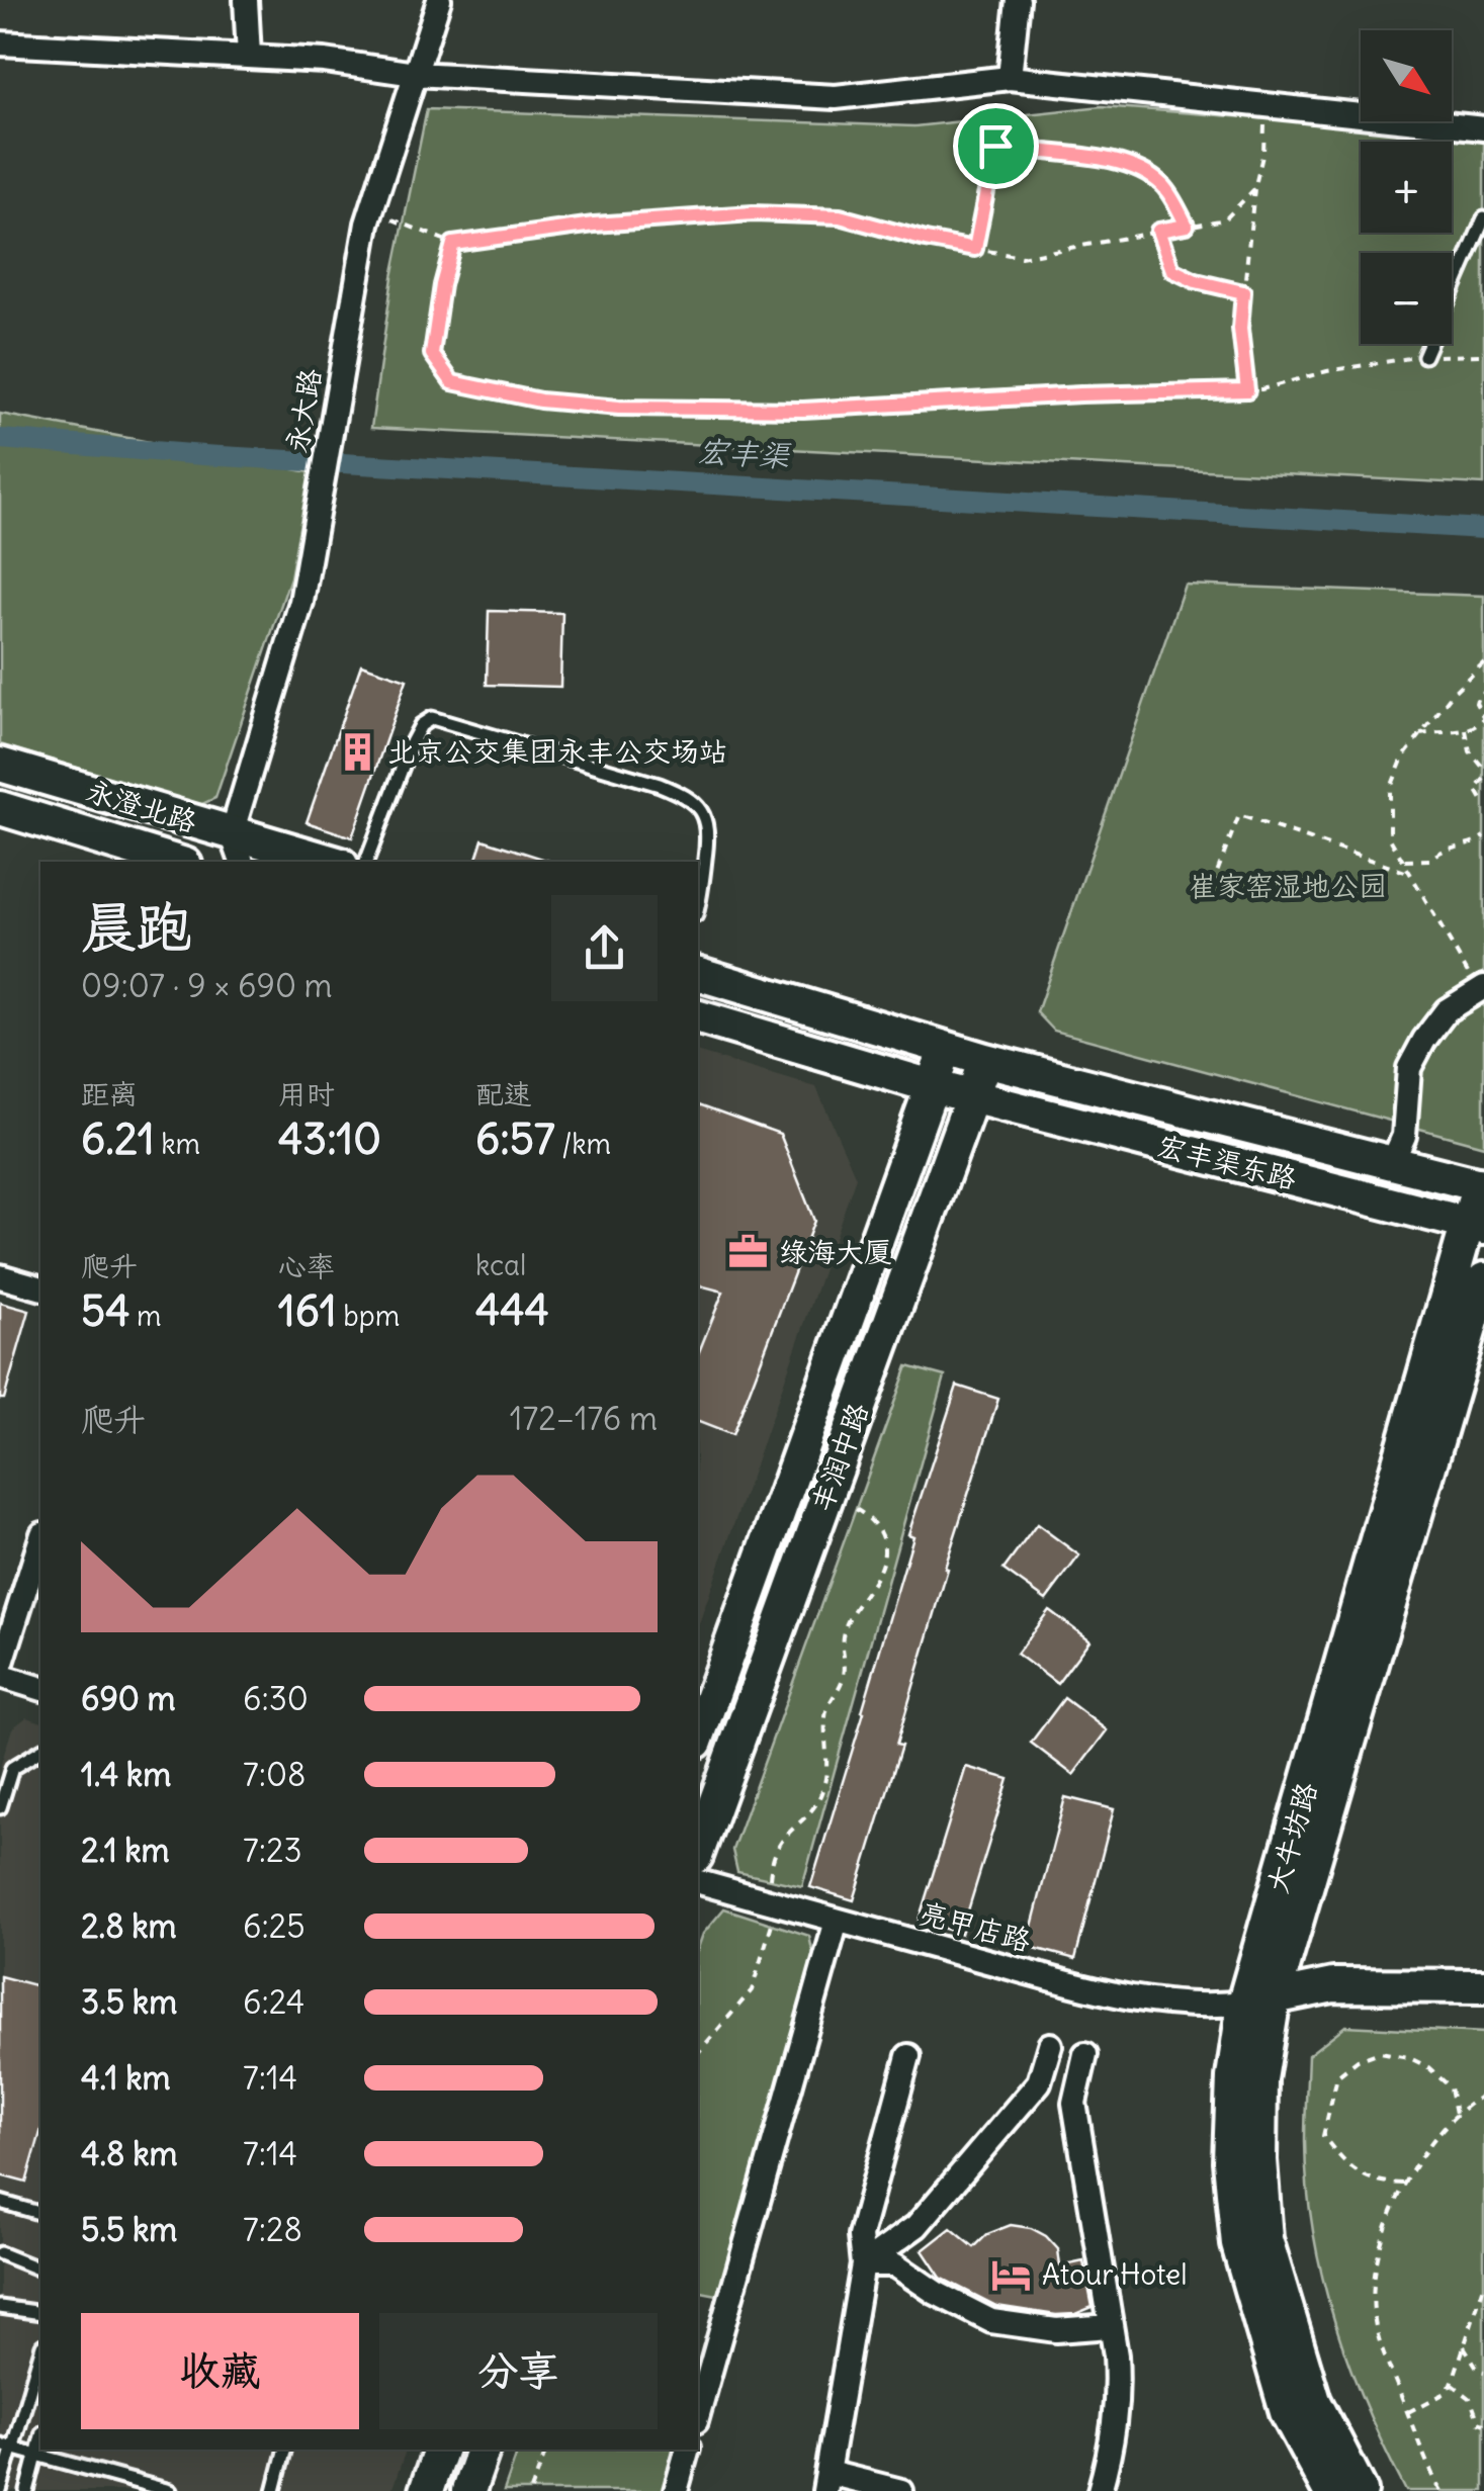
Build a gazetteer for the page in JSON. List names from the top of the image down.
{
  "streets": {
    "street": [
      "永大路",
      "永澄北路",
      "宏丰渠东路",
      "丰润中路",
      "大牛坊路",
      "亮甲店路"
    ]
  },
  "crossings": [
    ["永大路", "永澄北路"],
    ["宏丰渠东路", "丰润中路"],
    ["宏丰渠东路", "大牛坊路"],
    ["大牛坊路", "亮甲店路"]
  ],
  "water": ["宏丰渠"],
  "parks": ["崔家窑湿地公园"],
  "places": {
    "building": ["北京公交集团永丰公交场站"],
    "office": ["绿海大厦"],
    "hotel": ["Atour Hotel"]
  },
  "north": "bottom right",
  "page": {
    "map_buttons": ["+", "−"],
    "heading": ["晨跑", "09:07 · 9 × 690 m"],
    "stats": [
      ["距离", "6.21 km"],
      ["用时", "43:10"],
      ["配速", "6:57 /km"],
      ["爬升", "54 m"],
      ["心率", "161 bpm"],
      ["kcal", "444"]
    ],
    "chart": ["爬升", "172–176 m"],
    "list": [
      {
        "name": "690 m",
        "note": "6:30"
      },
      {
        "name": "1.4 km",
        "note": "7:08"
      },
      {
        "name": "2.1 km",
        "note": "7:23"
      },
      {
        "name": "2.8 km",
        "note": "6:25"
      },
      {
        "name": "3.5 km",
        "note": "6:24"
      },
      {
        "name": "4.1 km",
        "note": "7:14"
      },
      {
        "name": "4.8 km",
        "note": "7:14"
      },
      {
        "name": "5.5 km",
        "note": "7:28"
      }
    ],
    "buttons": ["收藏", "分享"]
  }
}
